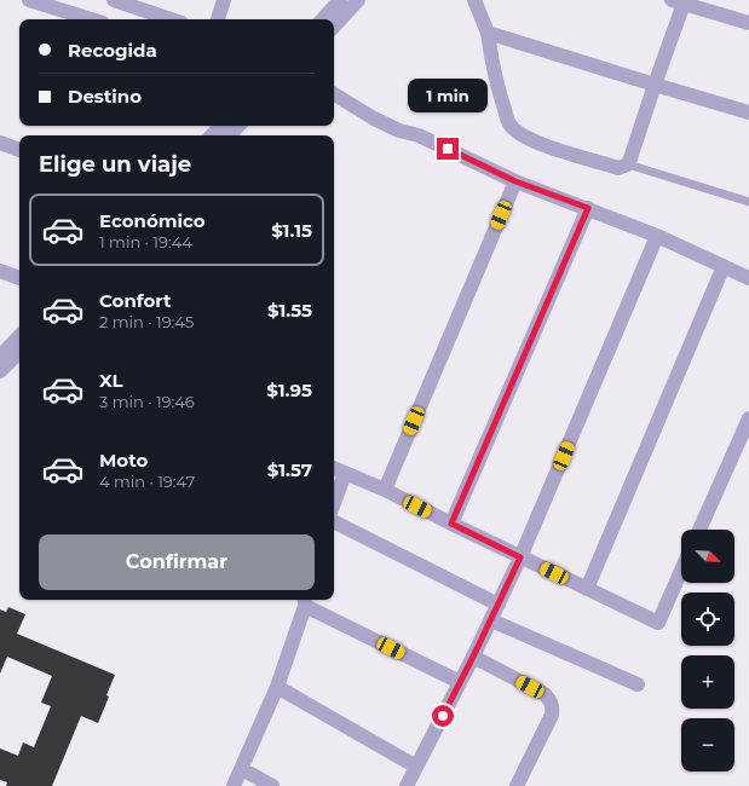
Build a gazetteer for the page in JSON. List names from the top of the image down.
{
  "north": "bottom right",
  "page": {
    "banner": ["Recogida", "Destino"],
    "bubble": "1 min",
    "heading": "Elige un viaje",
    "list": [
      {
        "name": "Económico",
        "note": "1 min · 19:44",
        "value": "$1.15"
      },
      {
        "name": "Confort",
        "note": "2 min · 19:45",
        "value": "$1.55"
      },
      {
        "name": "XL",
        "note": "3 min · 19:46",
        "value": "$1.95"
      },
      {
        "name": "Moto",
        "note": "4 min · 19:47",
        "value": "$1.57"
      }
    ],
    "buttons": "Confirmar",
    "map_buttons": ["+", "−"]
  }
}
